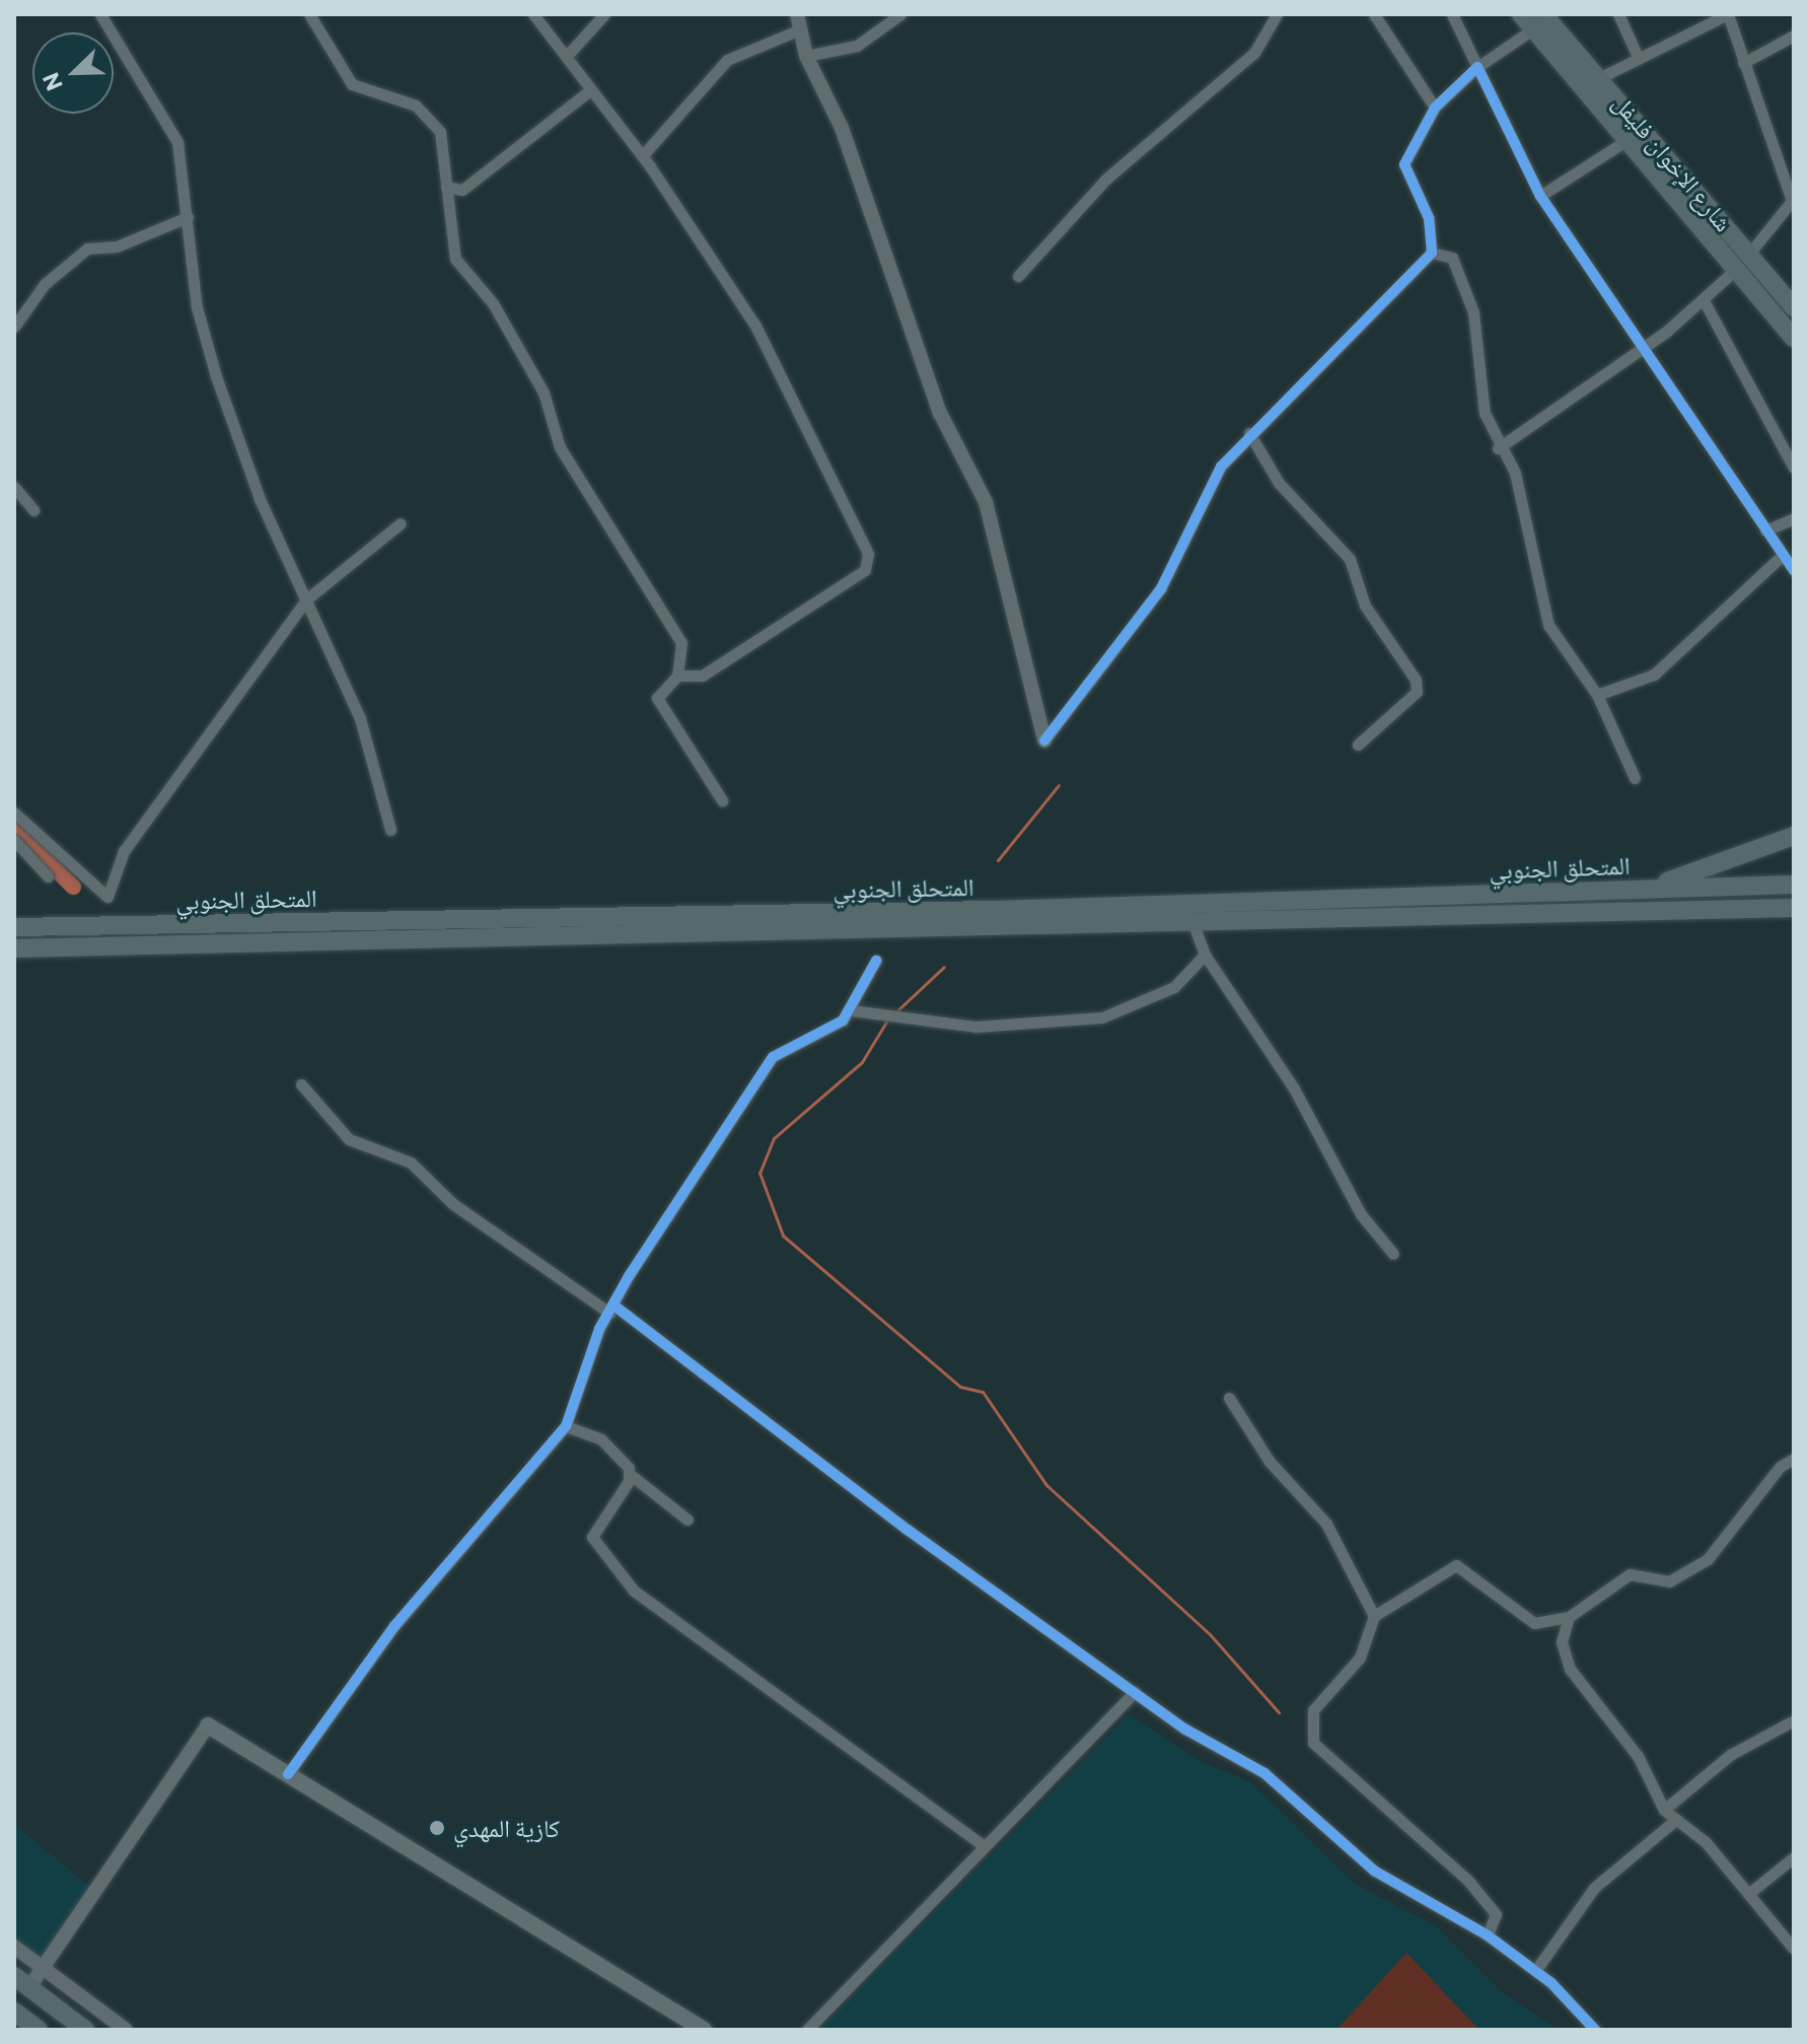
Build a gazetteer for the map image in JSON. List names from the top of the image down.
{
  "streets": {
    "highway": ["المتحلق الجنوبي"],
    "main road": ["شارع الإخوان فليفل"]
  },
  "places": ["كازية المهدي"],
  "north": "bottom left"
}
